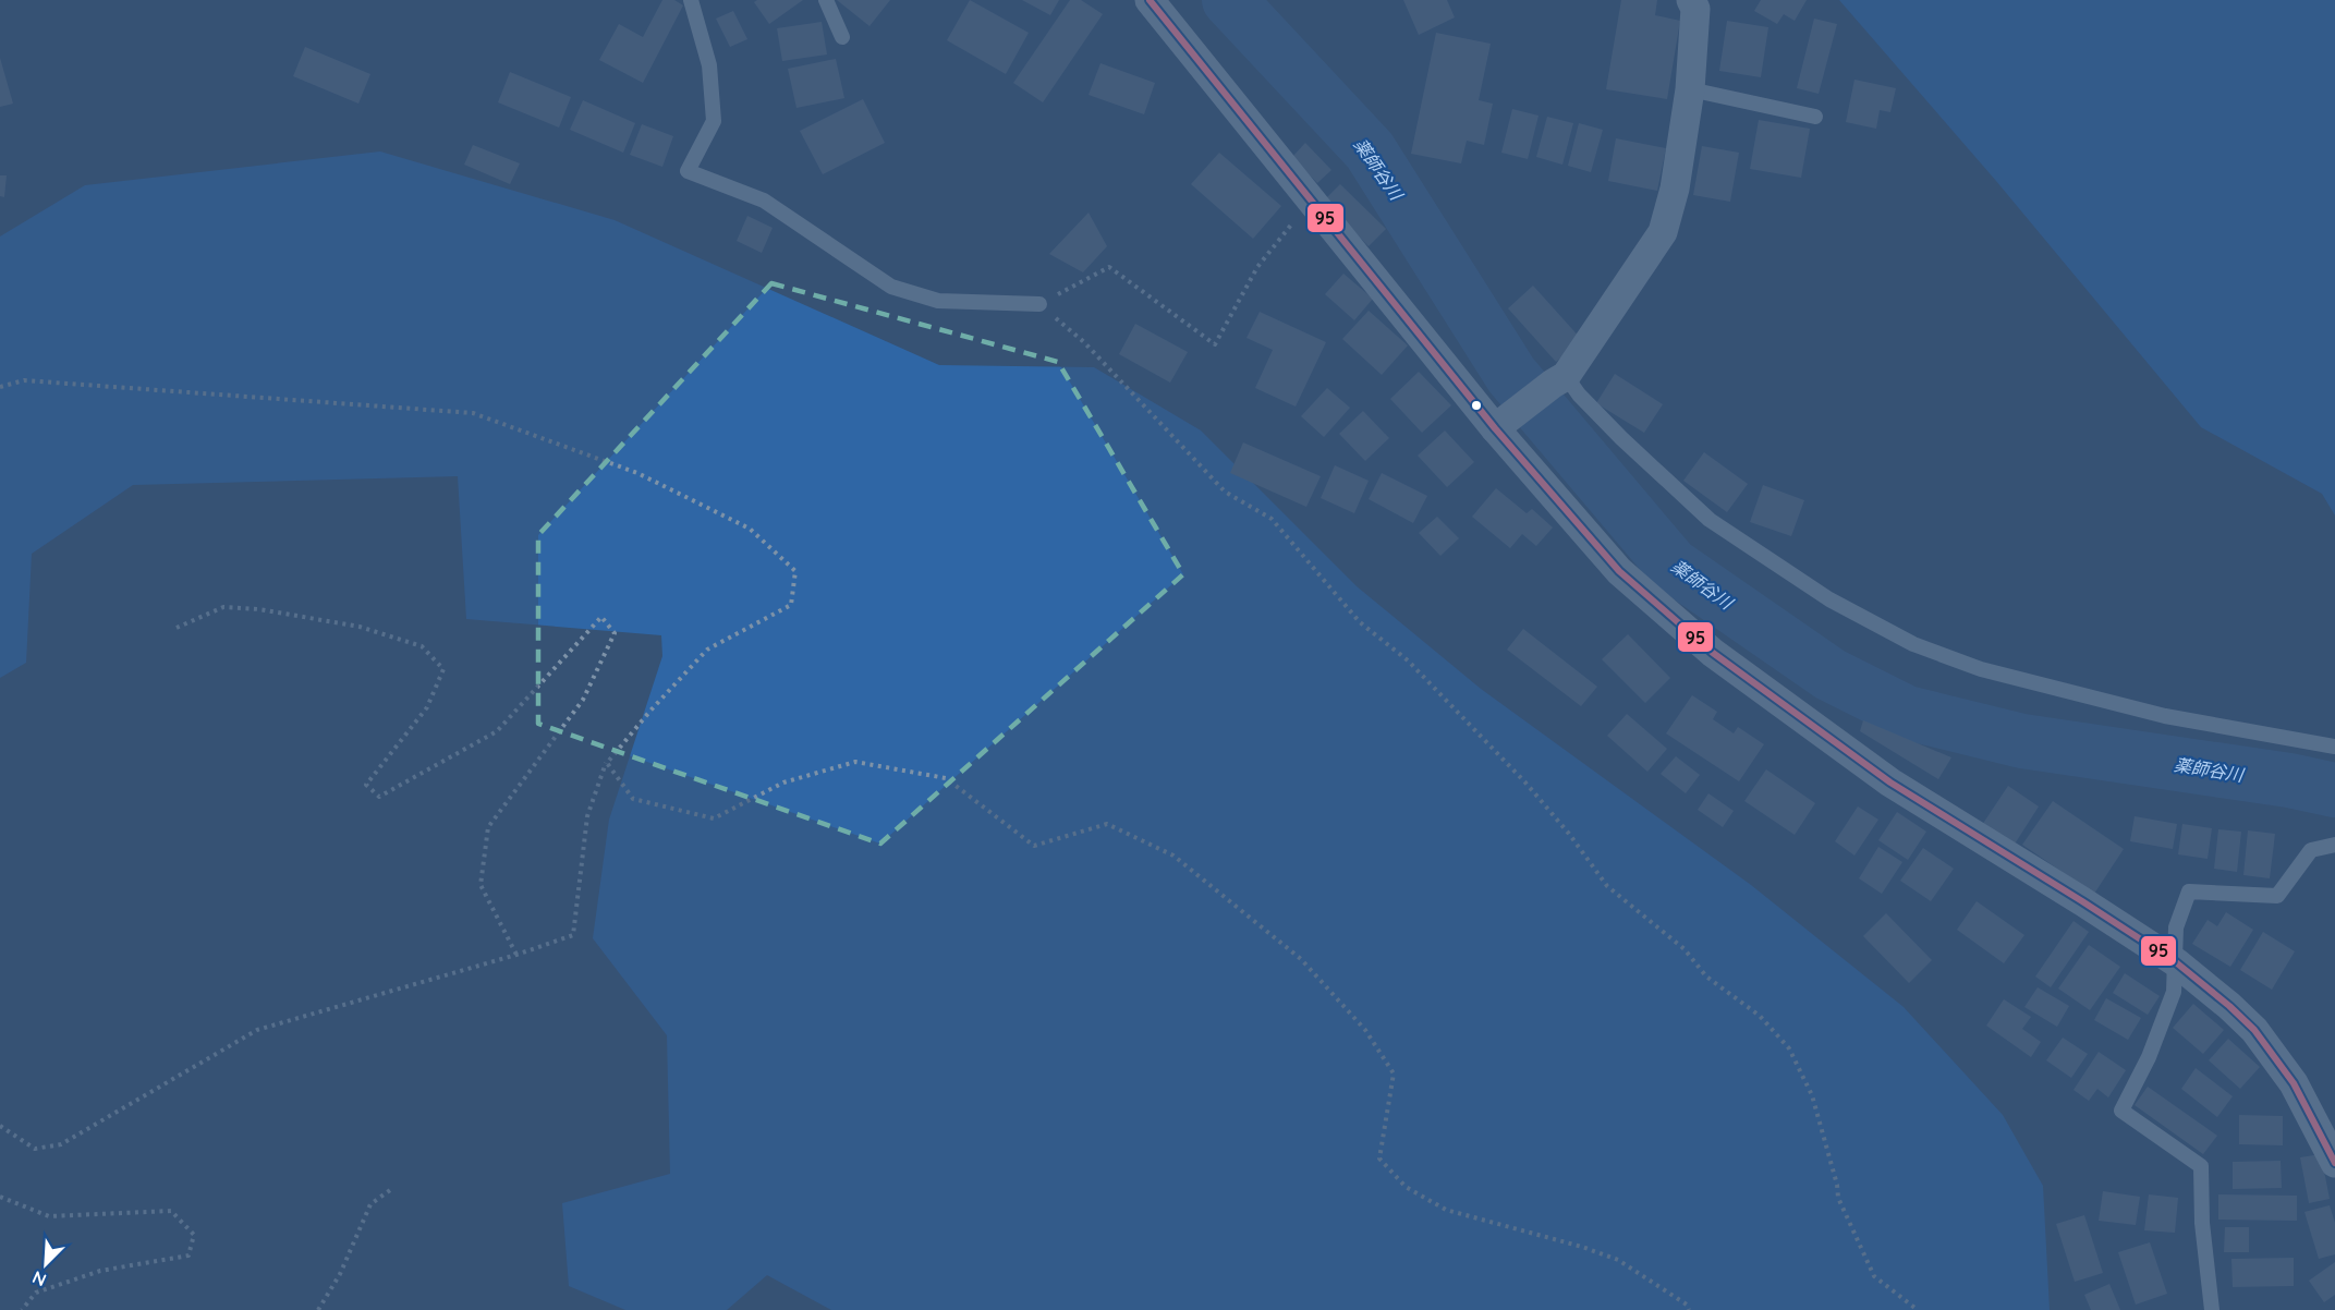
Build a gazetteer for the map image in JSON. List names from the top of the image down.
{
  "water": ["薬師谷川"],
  "lines": ["transit line 95"],
  "north": "bottom left"
}
